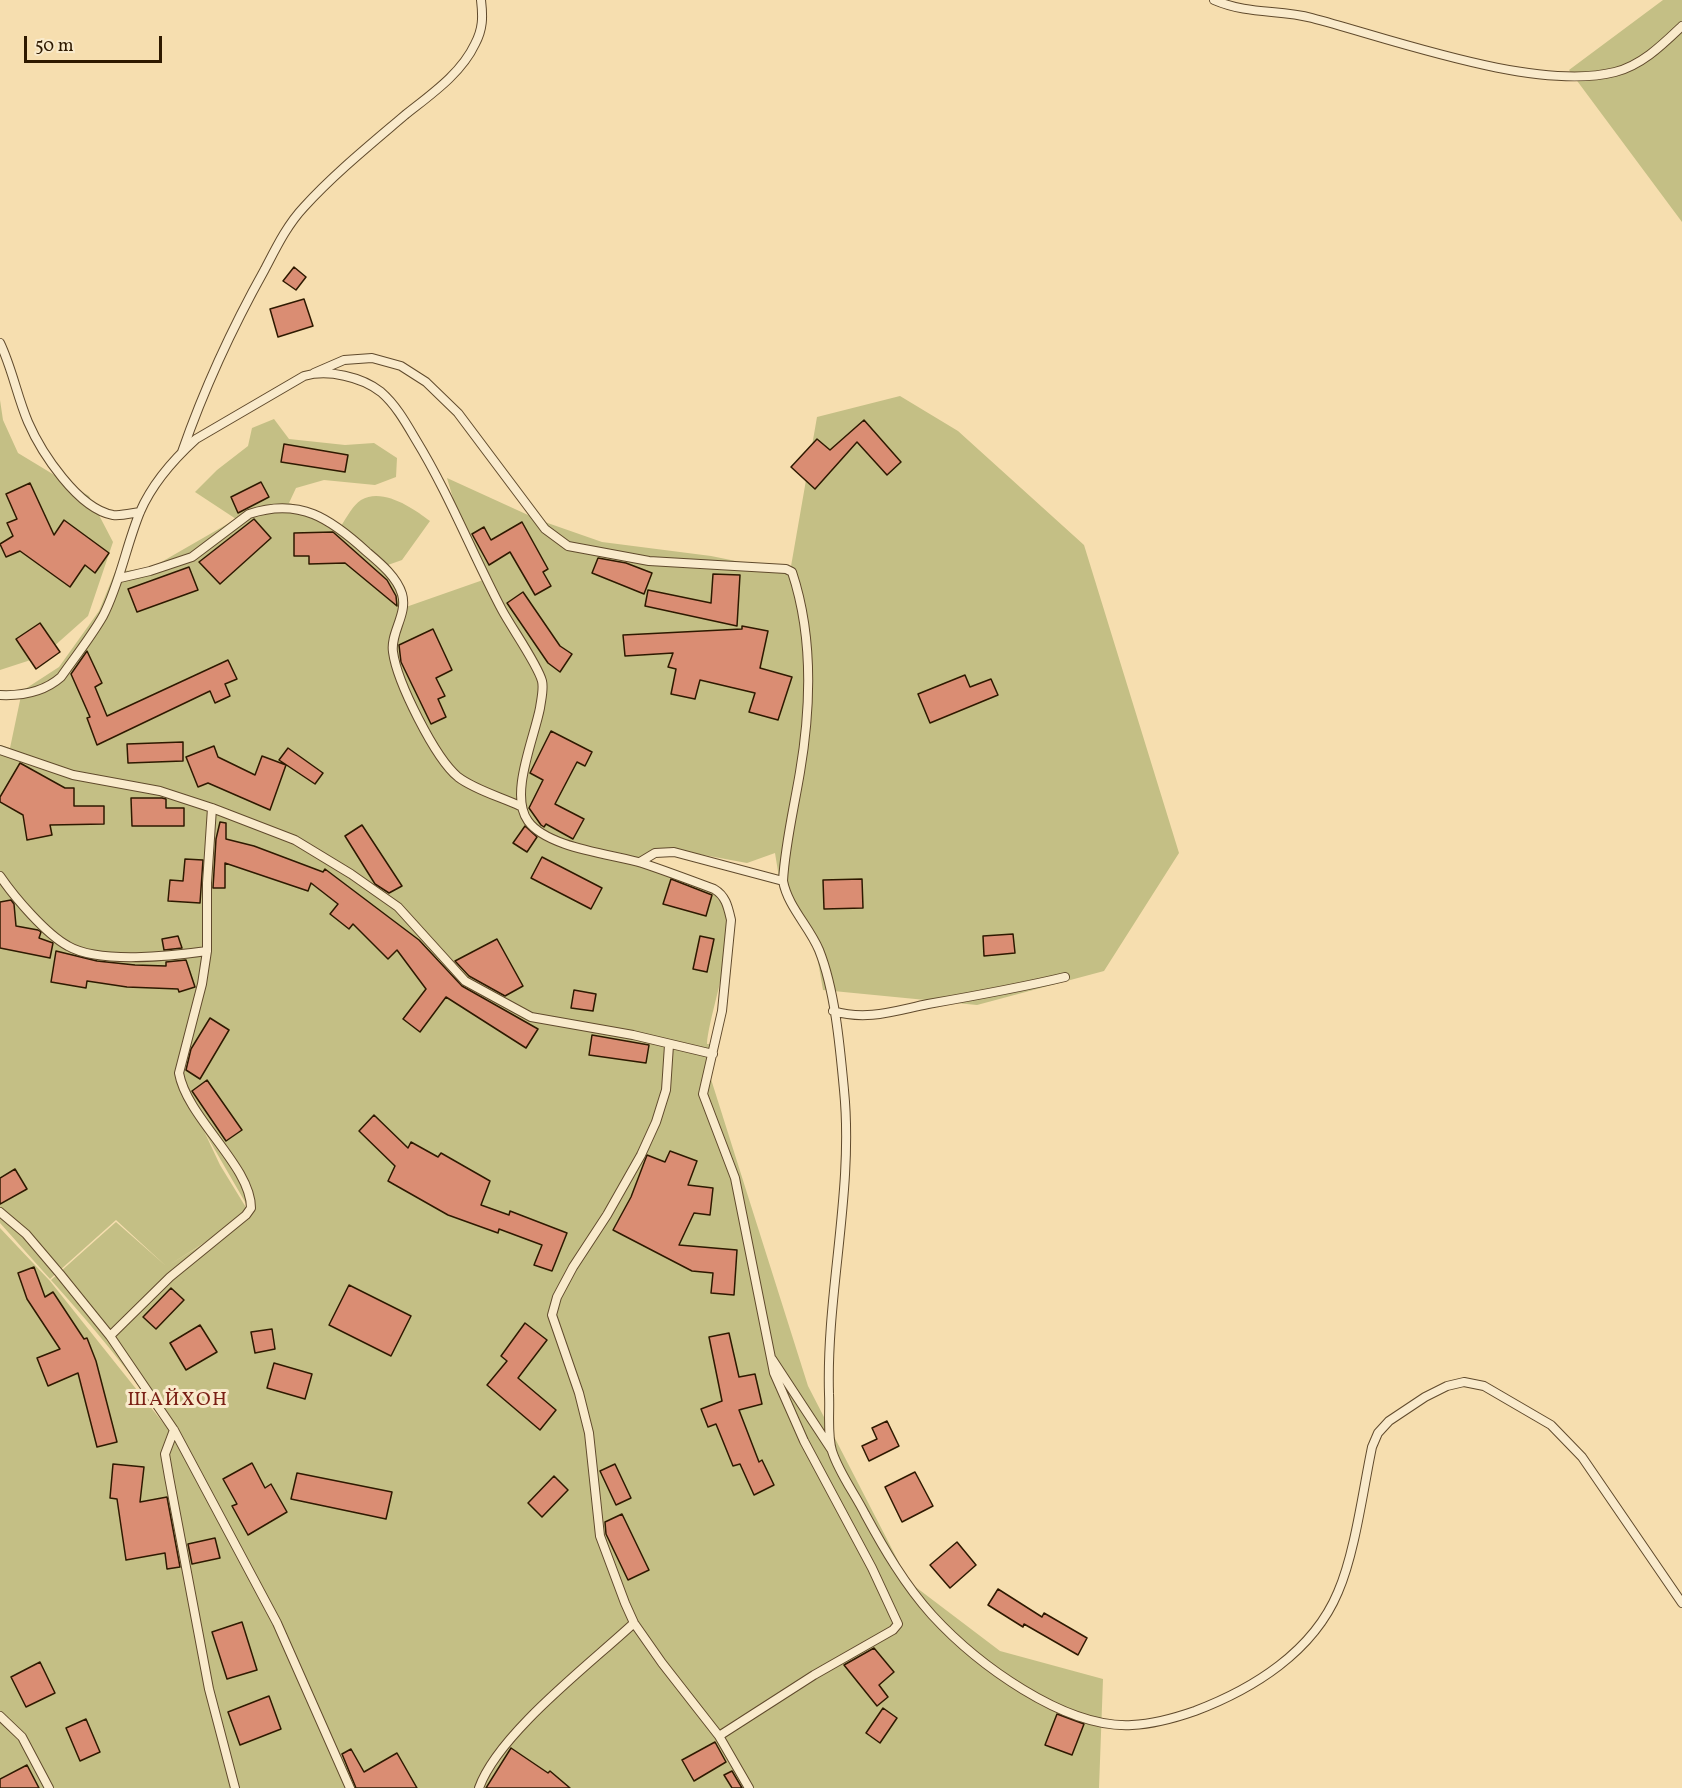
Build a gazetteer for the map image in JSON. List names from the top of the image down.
{
  "districts": ["ШАЙХОН"],
  "scale_bar": "50 m"
}
